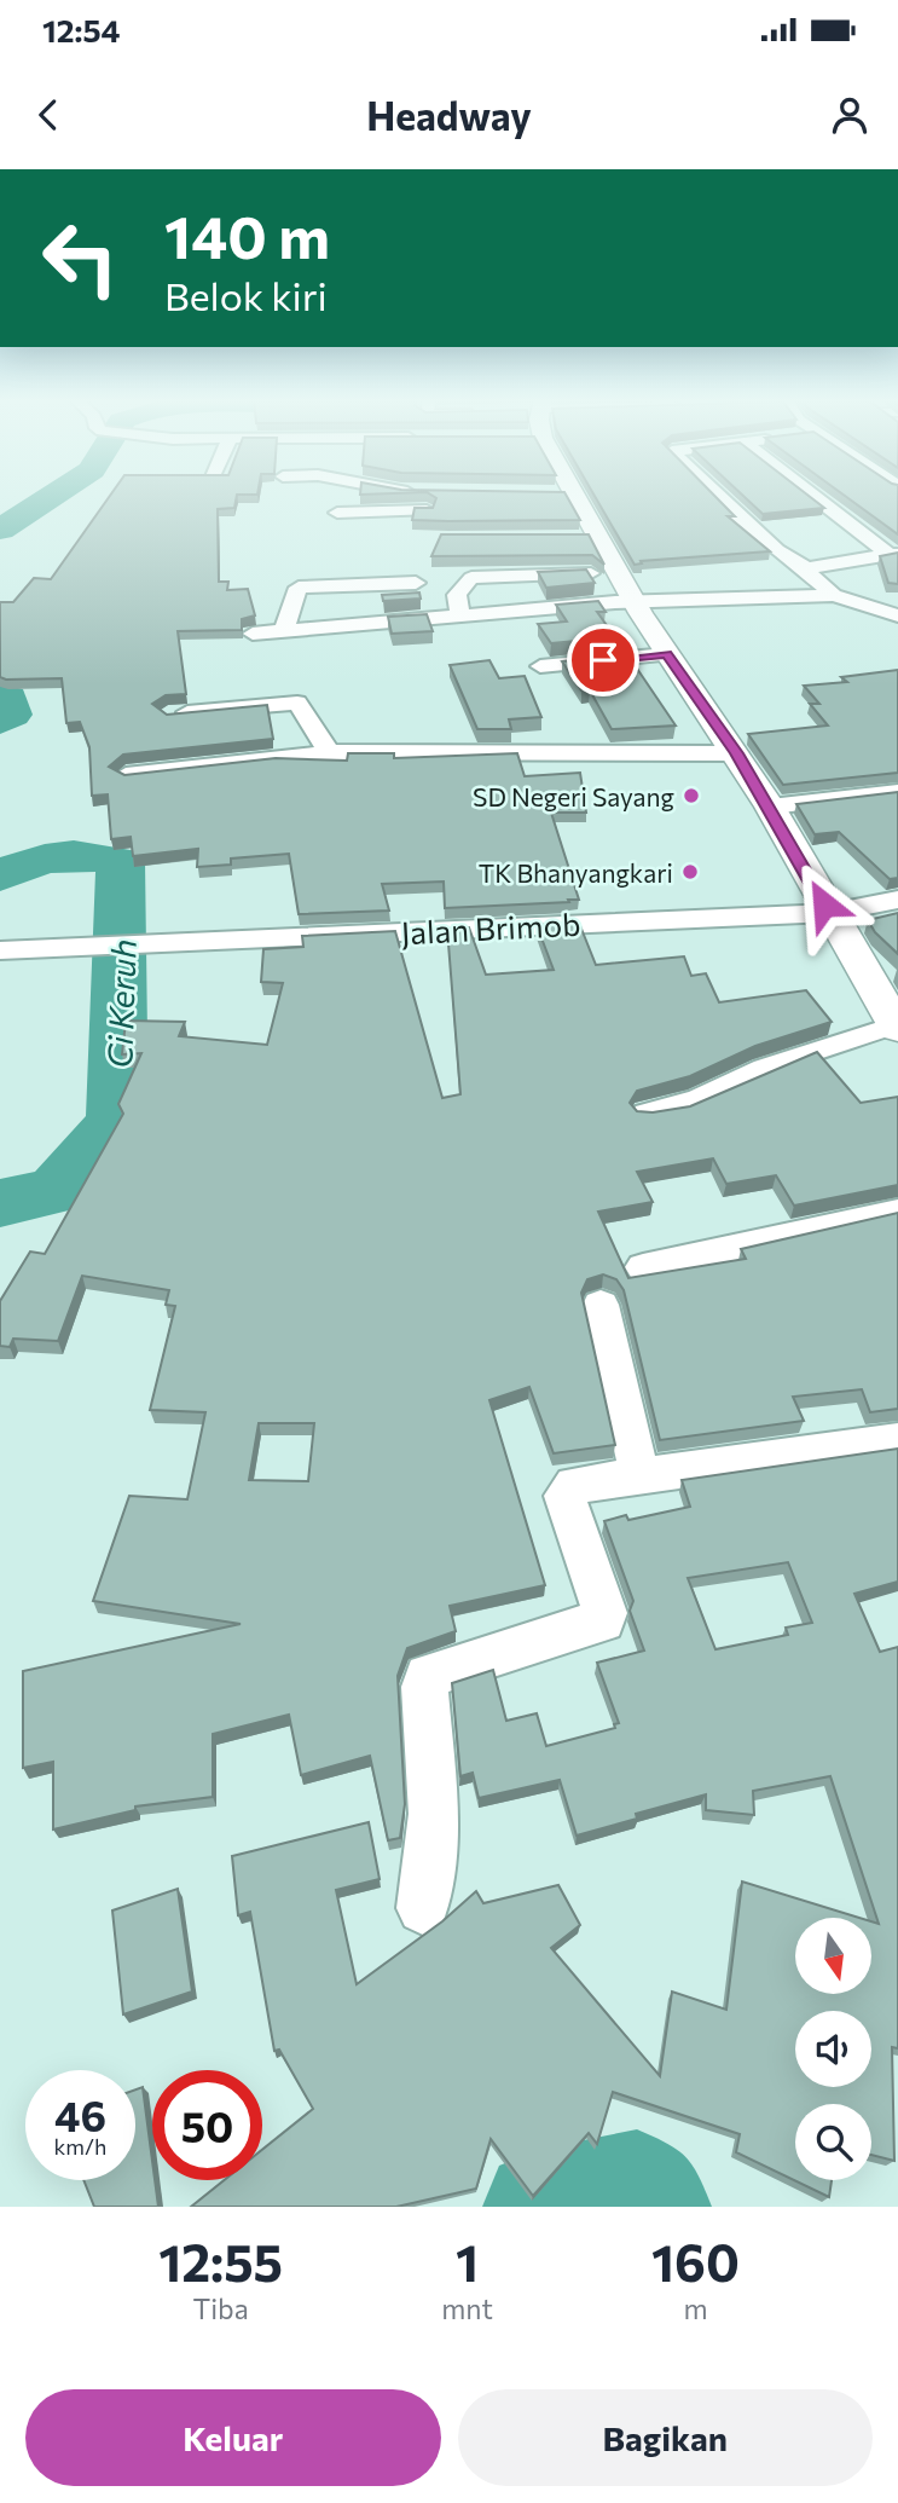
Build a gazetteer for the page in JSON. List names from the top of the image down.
{
  "streets": {
    "street": ["Jalan Brimob"]
  },
  "water": ["Ci Keruh"],
  "places": ["SD Negeri Sayang", "TK Bhanyangkari"],
  "north": "bottom",
  "page": {
    "status": "12:54",
    "header": "Headway",
    "turn": ["140 m", "Belok kiri"],
    "speed": "46 km/h",
    "limit": "50",
    "eta": [
      "12:55",
      "Tiba",
      "1",
      "mnt",
      "160",
      "m"
    ],
    "buttons": ["Keluar", "Bagikan"]
  }
}
